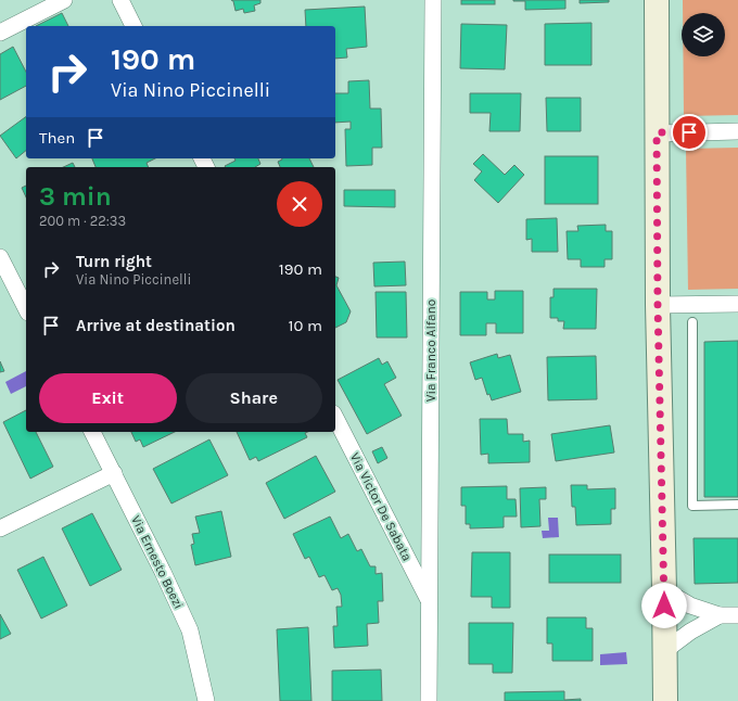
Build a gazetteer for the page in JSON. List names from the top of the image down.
{
  "streets": {
    "street": ["Via Franco Alfano", "Via Victor De Sabata", "Via Ernesto Boezi"]
  },
  "crossings": [
    ["Via Franco Alfano", "Via Victor De Sabata"]
  ],
  "page": {
    "turn": ["190 m", "Via Nino Piccinelli"],
    "then": "Then",
    "heading": ["3 min", "200 m · 22:33"],
    "list": [
      {
        "name": "Turn right",
        "note": "Via Nino Piccinelli",
        "value": "190 m"
      },
      {
        "name": "Arrive at destination",
        "value": "10 m"
      }
    ],
    "buttons": ["Exit", "Share"]
  }
}
